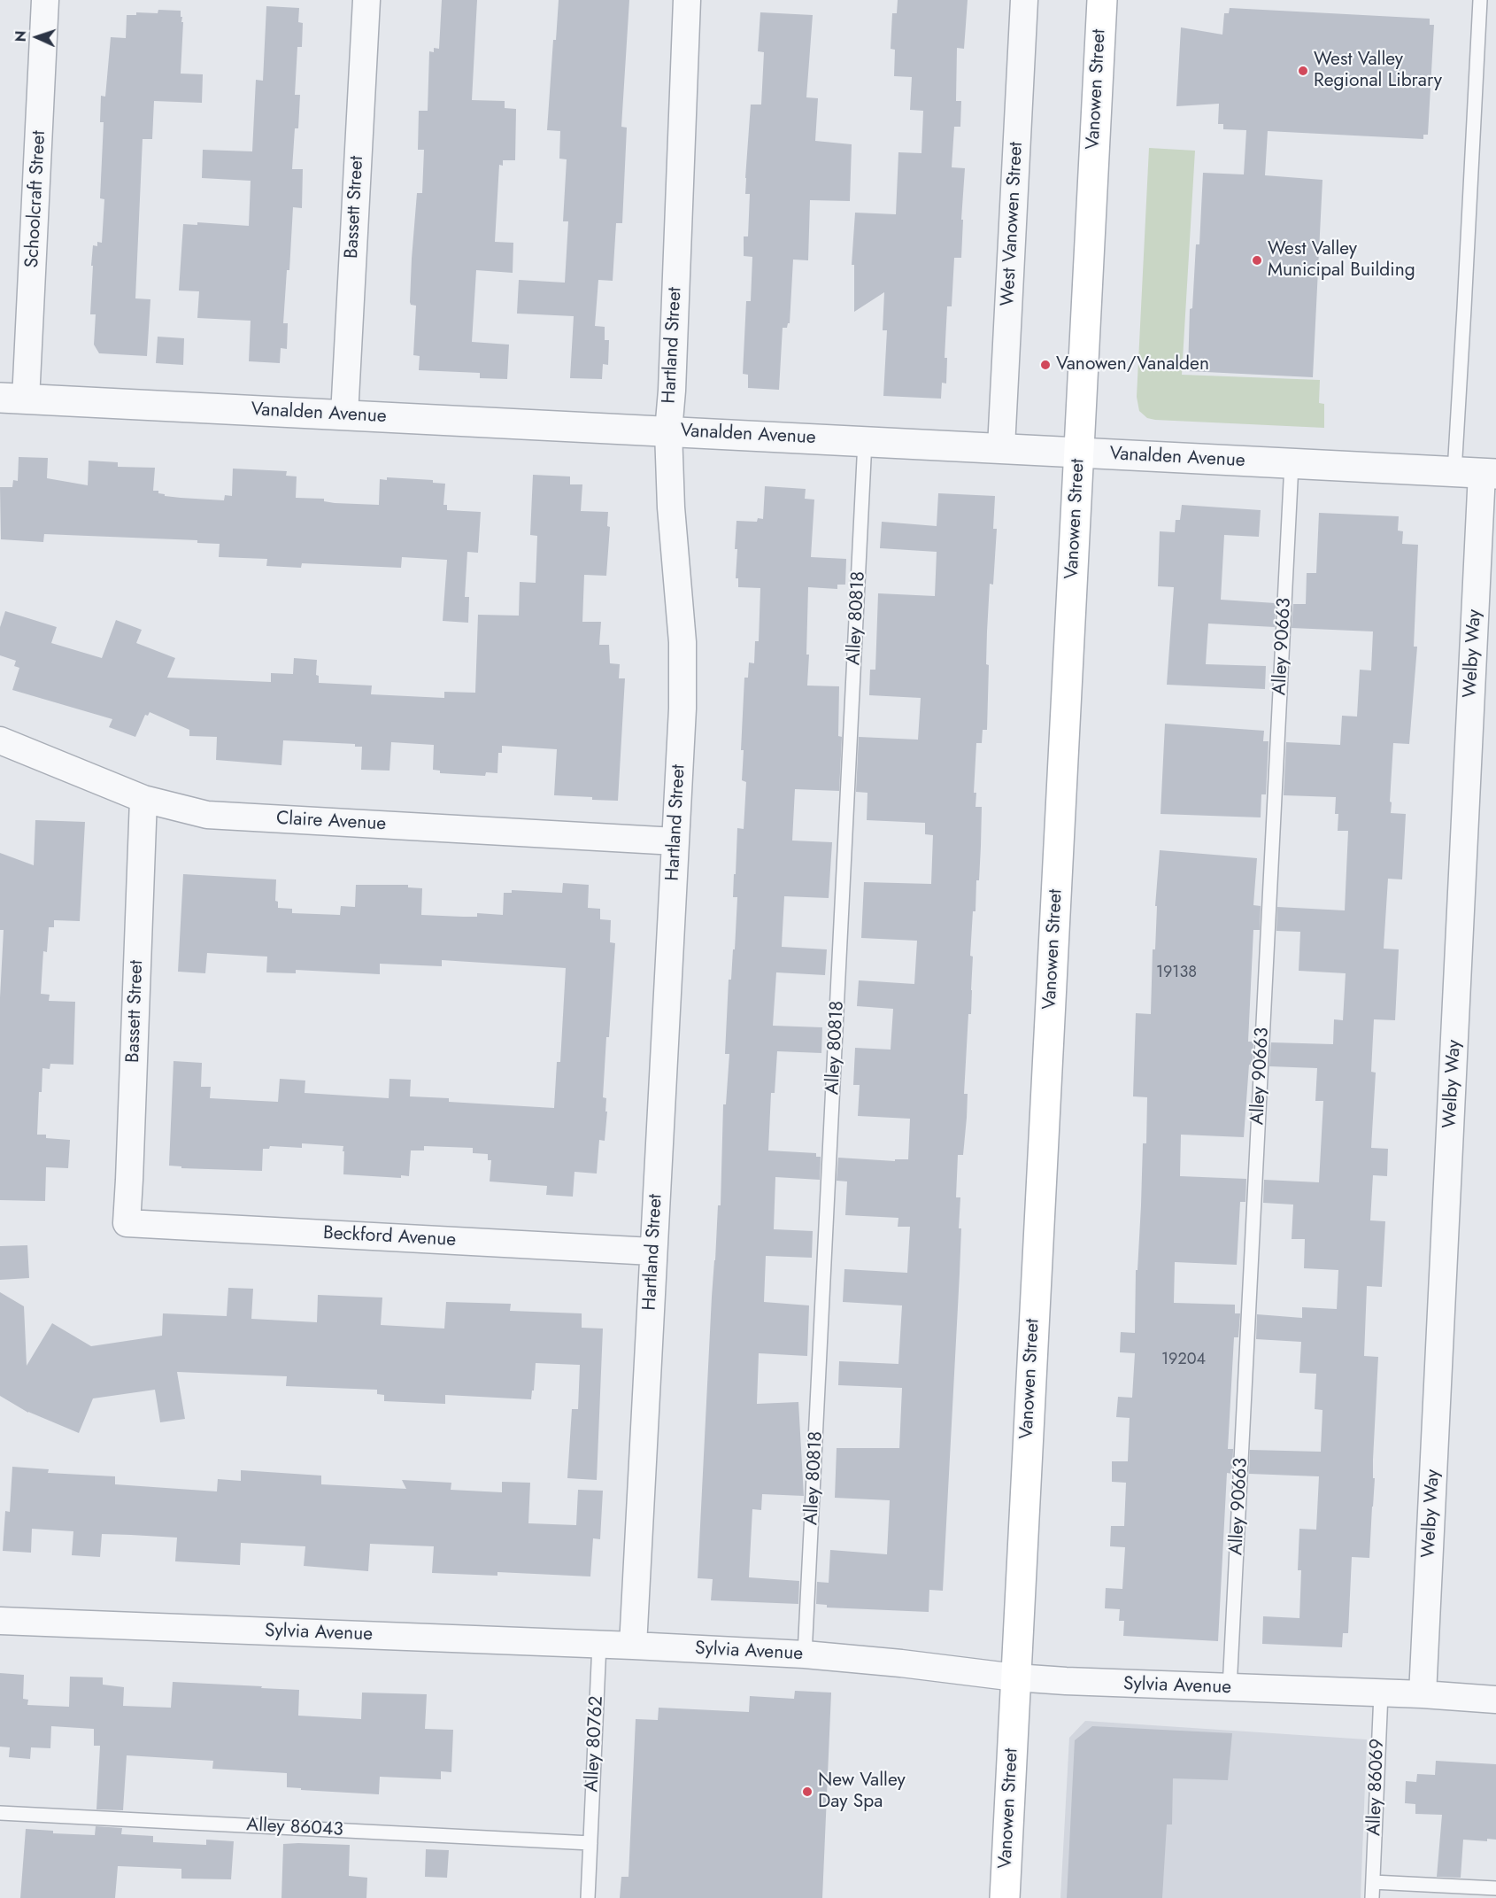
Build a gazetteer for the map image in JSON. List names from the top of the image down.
{
  "streets": {
    "main road": ["Vanowen Street"],
    "street": [
      "Schoolcraft Street",
      "Bassett Street",
      "West Vanowen Street",
      "Hartland Street",
      "Vanalden Avenue",
      "Welby Way",
      "Claire Avenue",
      "Beckford Avenue",
      "Sylvia Avenue"
    ],
    "lane": [
      "Alley 80818",
      "Alley 90663",
      "Alley 80762",
      "Alley 86069",
      "Alley 86043"
    ]
  },
  "crossings": [
    ["Vanowen Street", "Vanalden Avenue"],
    ["Vanowen Street", "Sylvia Avenue"],
    ["Schoolcraft Street", "Vanalden Avenue"],
    ["Bassett Street", "Vanalden Avenue"],
    ["Bassett Street", "Claire Avenue"],
    ["Bassett Street", "Beckford Avenue"],
    ["West Vanowen Street", "Vanalden Avenue"],
    ["Hartland Street", "Vanalden Avenue"],
    ["Hartland Street", "Claire Avenue"],
    ["Hartland Street", "Beckford Avenue"],
    ["Hartland Street", "Sylvia Avenue"],
    ["Vanalden Avenue", "Alley 80818"],
    ["Vanalden Avenue", "Alley 90663"],
    ["Vanalden Avenue", "Welby Way"],
    ["Alley 80818", "Sylvia Avenue"],
    ["Alley 90663", "Sylvia Avenue"],
    ["Welby Way", "Sylvia Avenue"],
    ["Sylvia Avenue", "Alley 80762"],
    ["Sylvia Avenue", "Alley 86069"],
    ["Alley 80762", "Alley 86043"]
  ],
  "places": [
    "West Valley Regional Library",
    "West Valley Municipal Building",
    "Vanowen/Vanalden",
    "New Valley Day Spa"
  ],
  "house_numbers": ["19138", "19204"],
  "north": "left"
}
